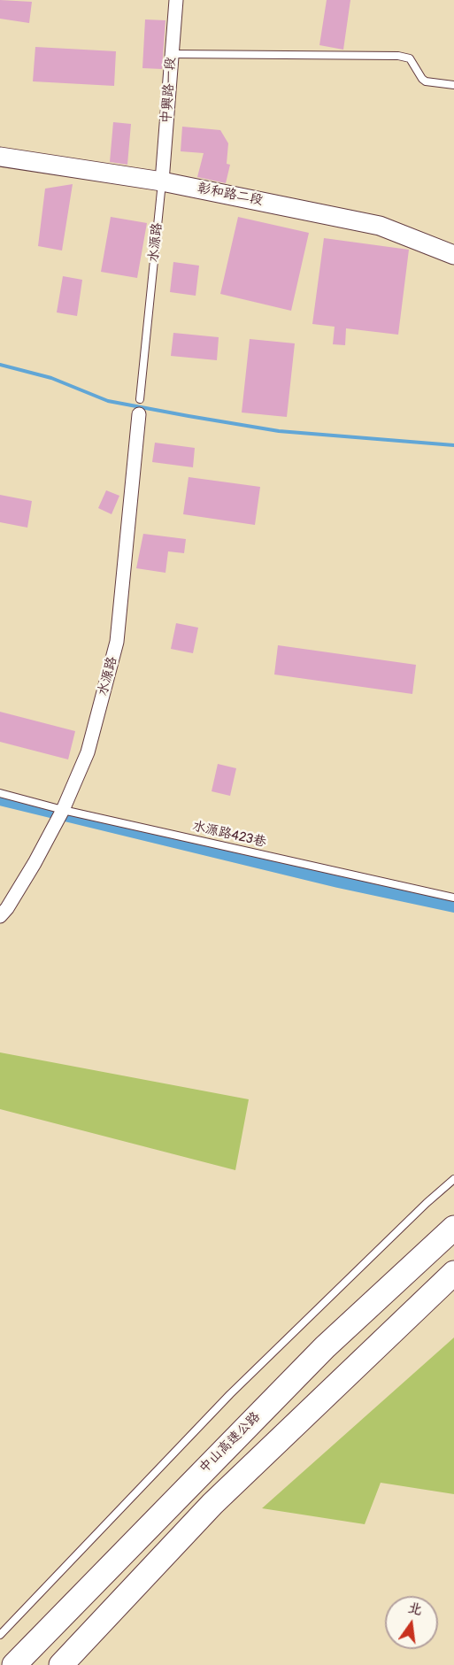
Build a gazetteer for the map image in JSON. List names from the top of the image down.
{
  "streets": {
    "highway": ["中山高速公路"],
    "street": ["中興路一段", "彰和路二段", "水源路"],
    "lane": ["水源路423巷"]
  },
  "crossings": [
    ["中興路一段", "彰和路二段"],
    ["中興路一段", "水源路"],
    ["彰和路二段", "水源路"],
    ["水源路", "水源路423巷"]
  ],
  "north": "top"
}
